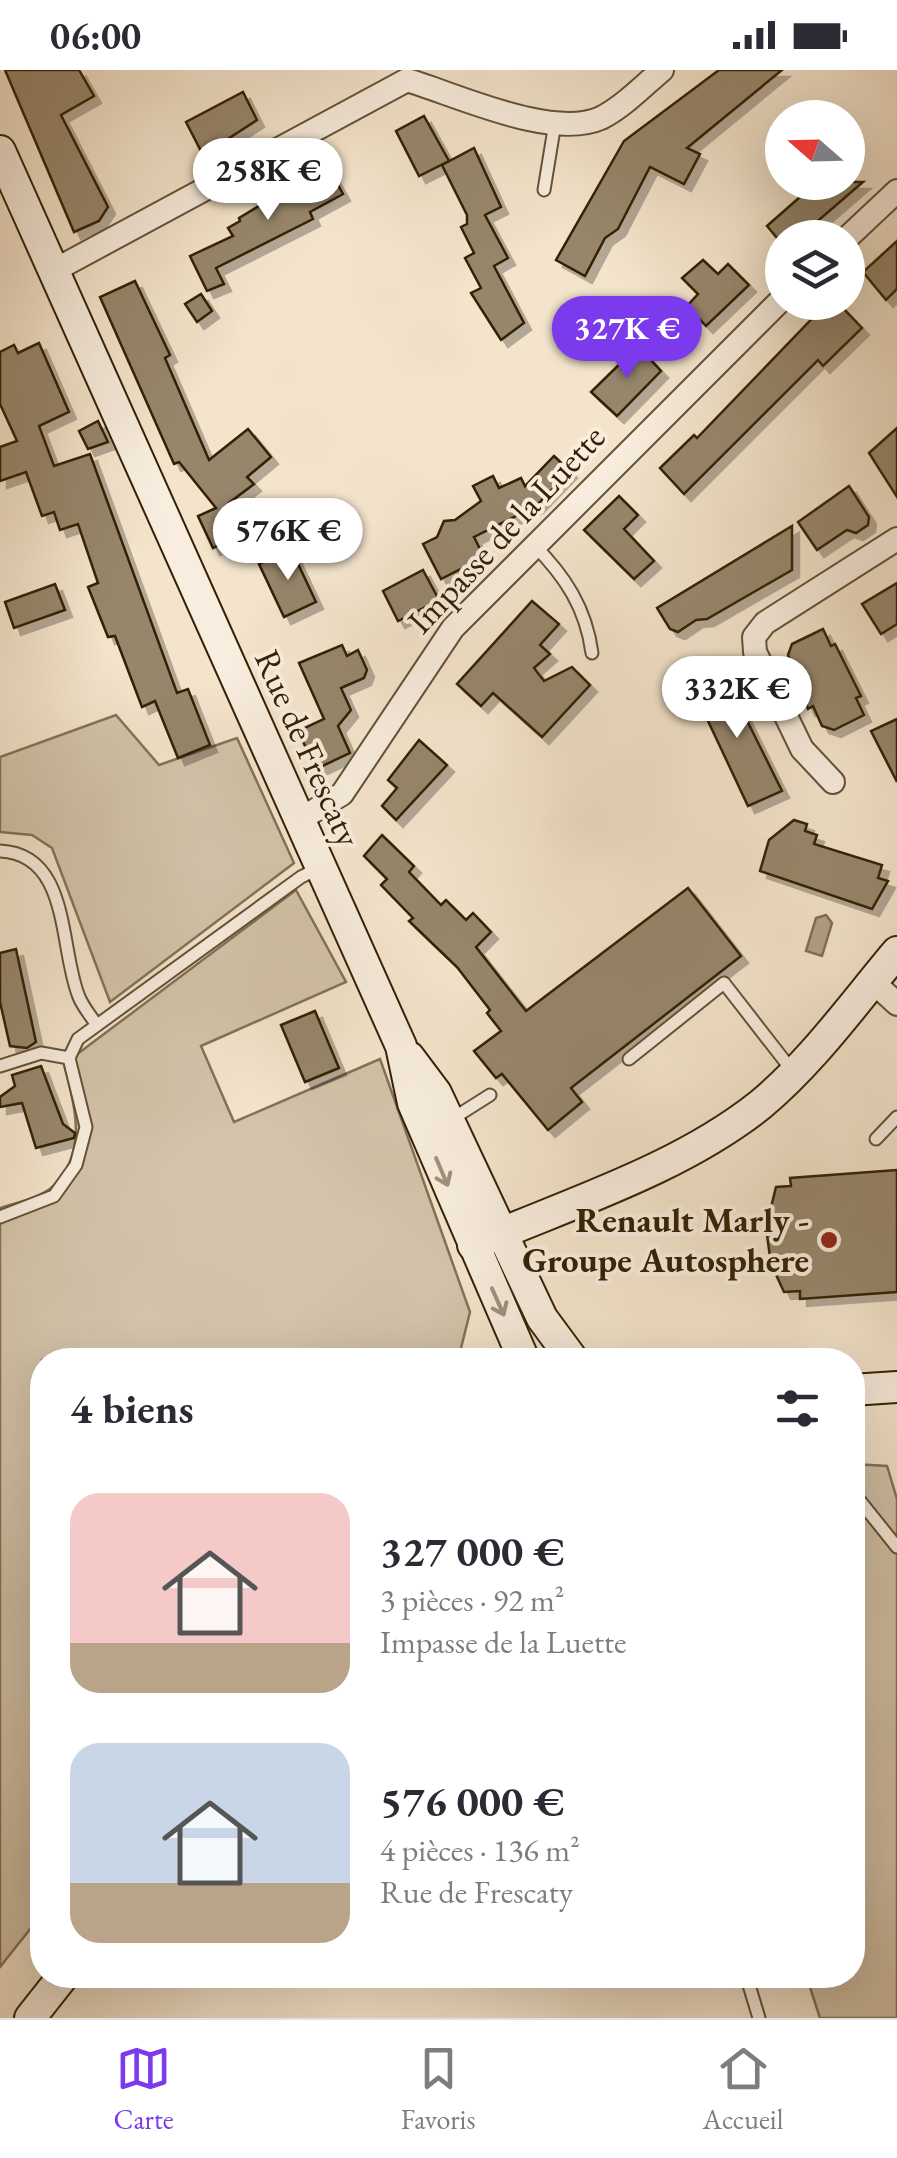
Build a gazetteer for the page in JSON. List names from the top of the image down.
{
  "streets": {
    "street": ["Impasse de la Luette", "Rue de Frescaty"]
  },
  "crossings": [
    ["Impasse de la Luette", "Rue de Frescaty"]
  ],
  "places": ["Renault Marly - Groupe Autosphere"],
  "north": "left",
  "page": {
    "status": "06:00",
    "price": [
      "258K €",
      "327K €",
      "576K €",
      "332K €"
    ],
    "heading": "4 biens",
    "list": [
      {
        "name": "327 000 €",
        "note": "3 pièces · 92 m² · Impasse de la Luette"
      },
      {
        "name": "576 000 €",
        "note": "4 pièces · 136 m² · Rue de Frescaty"
      }
    ],
    "tabs": ["Carte", "Favoris", "Accueil"]
  }
}
